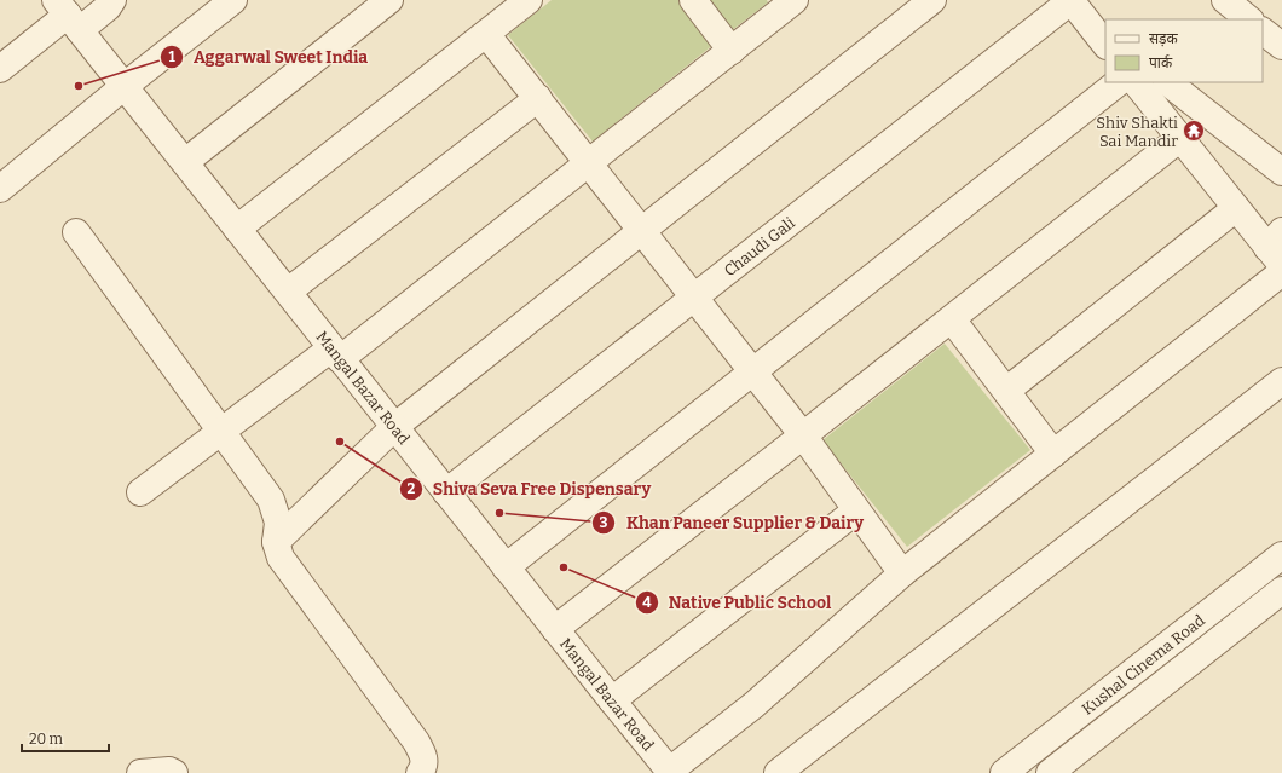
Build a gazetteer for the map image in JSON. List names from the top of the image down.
{
  "streets": {
    "street": ["Chaudi Gali", "Mangal Bazar Road", "Kushal Cinema Road"]
  },
  "crossings": [
    ["Chaudi Gali", "Mangal Bazar Road"]
  ],
  "places": {
    "other": [
      "Aggarwal Sweet India",
      "Shiva Seva Free Dispensary",
      "Khan Paneer Supplier & Dairy",
      "Native Public School"
    ],
    "temple": ["Shiv Shakti Sai Mandir"]
  },
  "legend": ["सड़क", "पार्क"],
  "scale_bar": "20 m"
}
